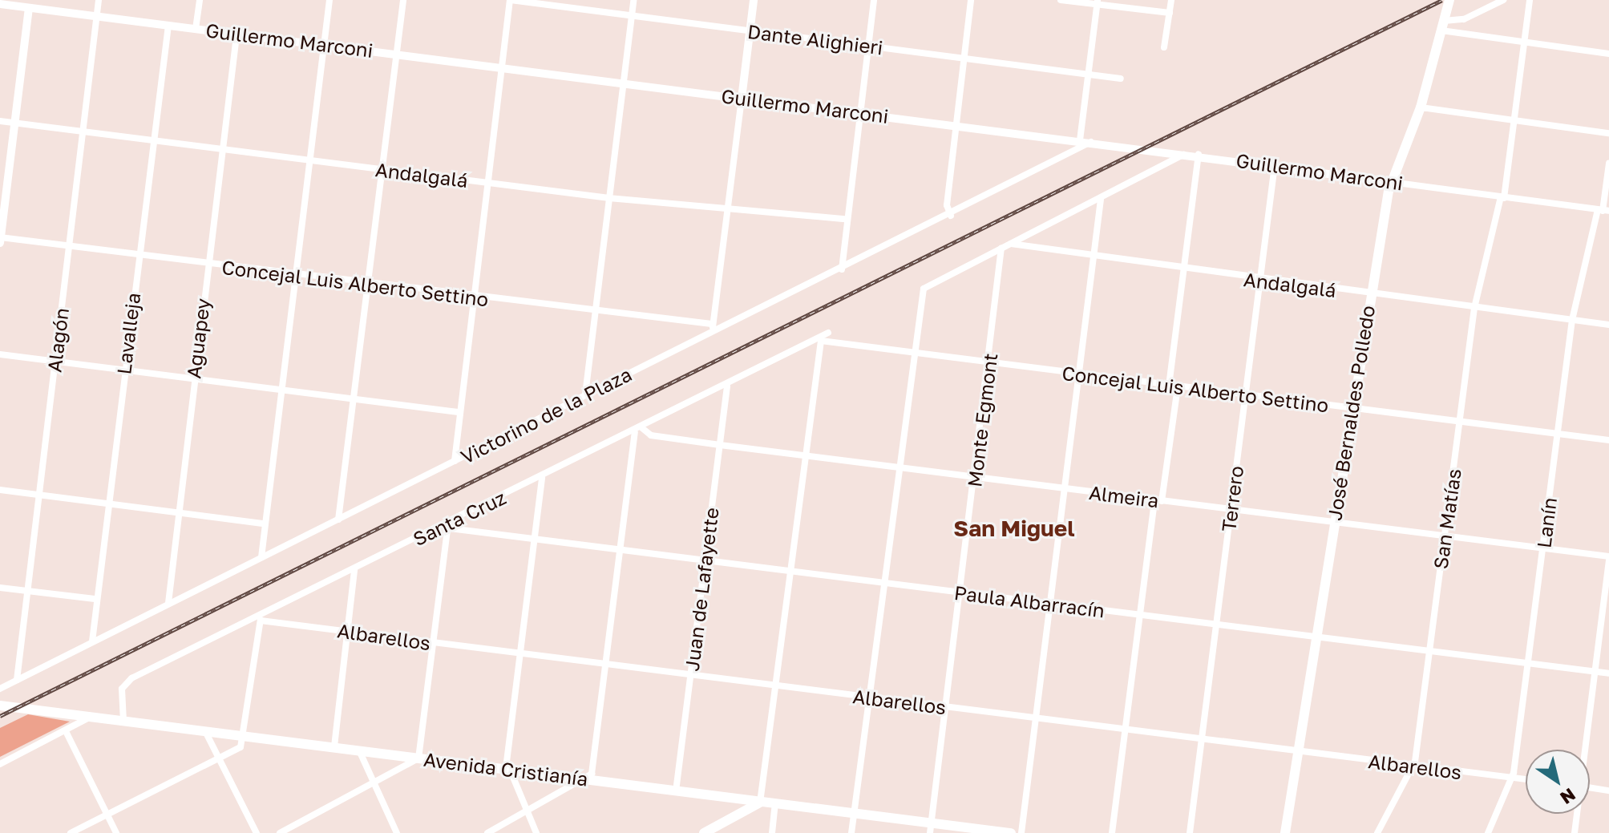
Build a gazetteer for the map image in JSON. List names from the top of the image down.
{
  "streets": {
    "main road": ["José Bernaldes Polledo", "Avenida Cristianía"],
    "street": [
      "Dante Alighieri",
      "Guillermo Marconi",
      "Andalgalá",
      "Concejal Luis Alberto Settino",
      "Lavalleja",
      "Aguapey",
      "Alagón",
      "Victorino de la Plaza",
      "Monte Egmont",
      "Almeira",
      "Terrero",
      "Santa Cruz",
      "San Matías",
      "Lanín",
      "Juan de Lafayette",
      "Paula Albarracín",
      "Albarellos"
    ]
  },
  "crossings": [
    ["Guillermo Marconi", "Lavalleja"],
    ["Guillermo Marconi", "Aguapey"],
    ["Guillermo Marconi", "Alagón"],
    ["Guillermo Marconi", "José Bernaldes Polledo"],
    ["Guillermo Marconi", "Victorino de la Plaza"],
    ["Guillermo Marconi", "Terrero"],
    ["Guillermo Marconi", "San Matías"],
    ["Guillermo Marconi", "Lanín"],
    ["Andalgalá", "Lavalleja"],
    ["Andalgalá", "Aguapey"],
    ["Andalgalá", "Alagón"],
    ["Andalgalá", "José Bernaldes Polledo"],
    ["Andalgalá", "Terrero"],
    ["Andalgalá", "San Matías"],
    ["Andalgalá", "Lanín"],
    ["Concejal Luis Alberto Settino", "Lavalleja"],
    ["Concejal Luis Alberto Settino", "Aguapey"],
    ["Concejal Luis Alberto Settino", "Alagón"],
    ["Concejal Luis Alberto Settino", "José Bernaldes Polledo"],
    ["Concejal Luis Alberto Settino", "Monte Egmont"],
    ["Concejal Luis Alberto Settino", "Terrero"],
    ["Concejal Luis Alberto Settino", "Santa Cruz"],
    ["Concejal Luis Alberto Settino", "San Matías"],
    ["Concejal Luis Alberto Settino", "Lanín"],
    ["Lavalleja", "Victorino de la Plaza"],
    ["Aguapey", "Victorino de la Plaza"],
    ["Alagón", "Victorino de la Plaza"],
    ["José Bernaldes Polledo", "Almeira"],
    ["José Bernaldes Polledo", "Paula Albarracín"],
    ["José Bernaldes Polledo", "Albarellos"],
    ["Monte Egmont", "Almeira"],
    ["Monte Egmont", "Paula Albarracín"],
    ["Monte Egmont", "Albarellos"],
    ["Monte Egmont", "Avenida Cristianía"],
    ["Almeira", "Terrero"],
    ["Almeira", "Santa Cruz"],
    ["Almeira", "San Matías"],
    ["Almeira", "Lanín"],
    ["Almeira", "Juan de Lafayette"],
    ["Terrero", "Paula Albarracín"],
    ["Terrero", "Albarellos"],
    ["Santa Cruz", "Juan de Lafayette"],
    ["Santa Cruz", "Paula Albarracín"],
    ["Santa Cruz", "Albarellos"],
    ["Santa Cruz", "Avenida Cristianía"],
    ["San Matías", "Paula Albarracín"],
    ["San Matías", "Albarellos"],
    ["Lanín", "Paula Albarracín"],
    ["Lanín", "Albarellos"],
    ["Juan de Lafayette", "Paula Albarracín"],
    ["Juan de Lafayette", "Albarellos"],
    ["Juan de Lafayette", "Avenida Cristianía"]
  ],
  "districts": ["San Miguel"],
  "north": "bottom right"
}
